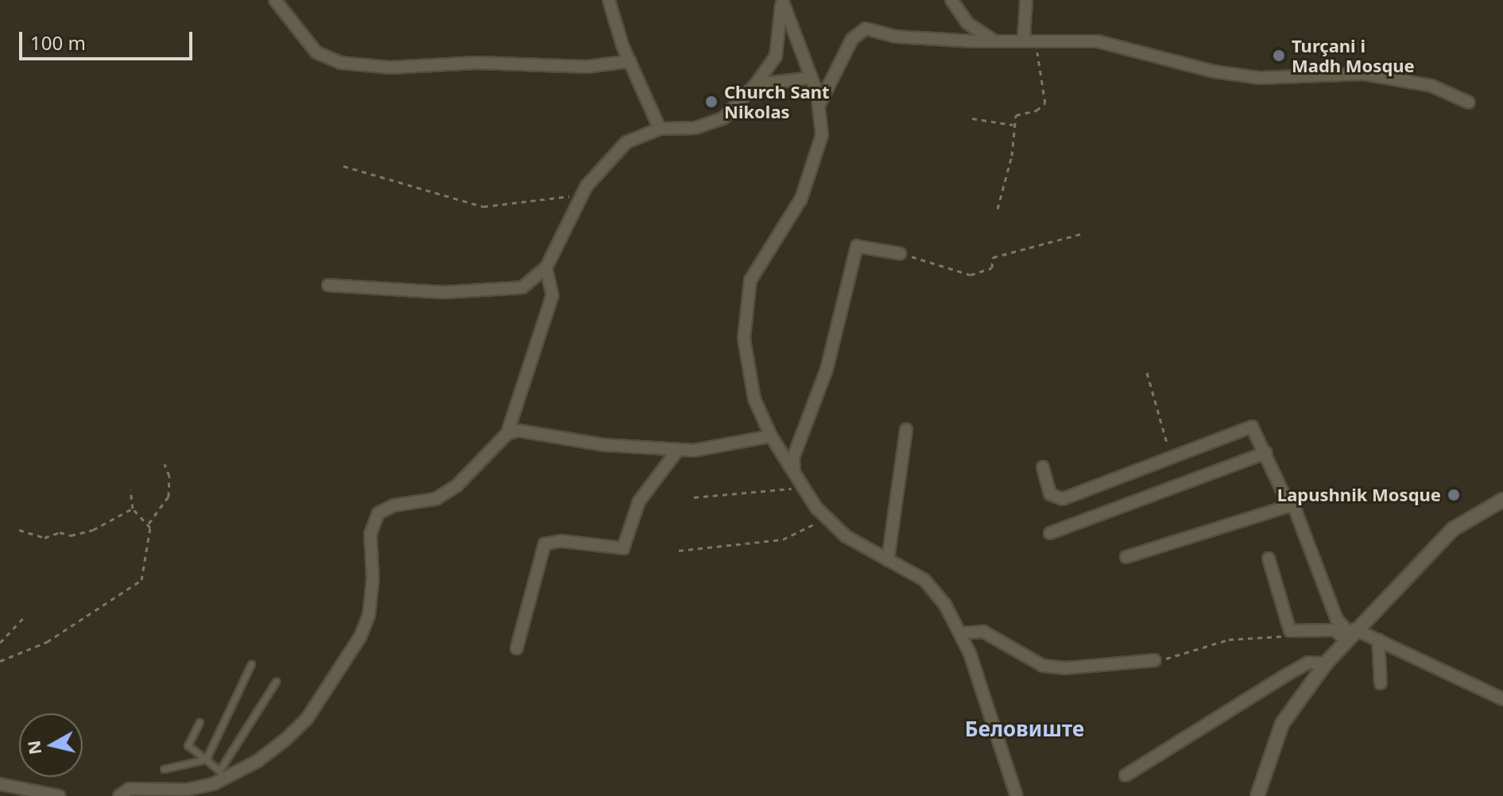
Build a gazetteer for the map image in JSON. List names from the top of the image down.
{
  "districts": ["Беловиште"],
  "places": ["Turçani i Madh Mosque", "Church Sant Nikolas", "Lapushnik Mosque"],
  "scale_bar": "100 m",
  "north": "left"
}
